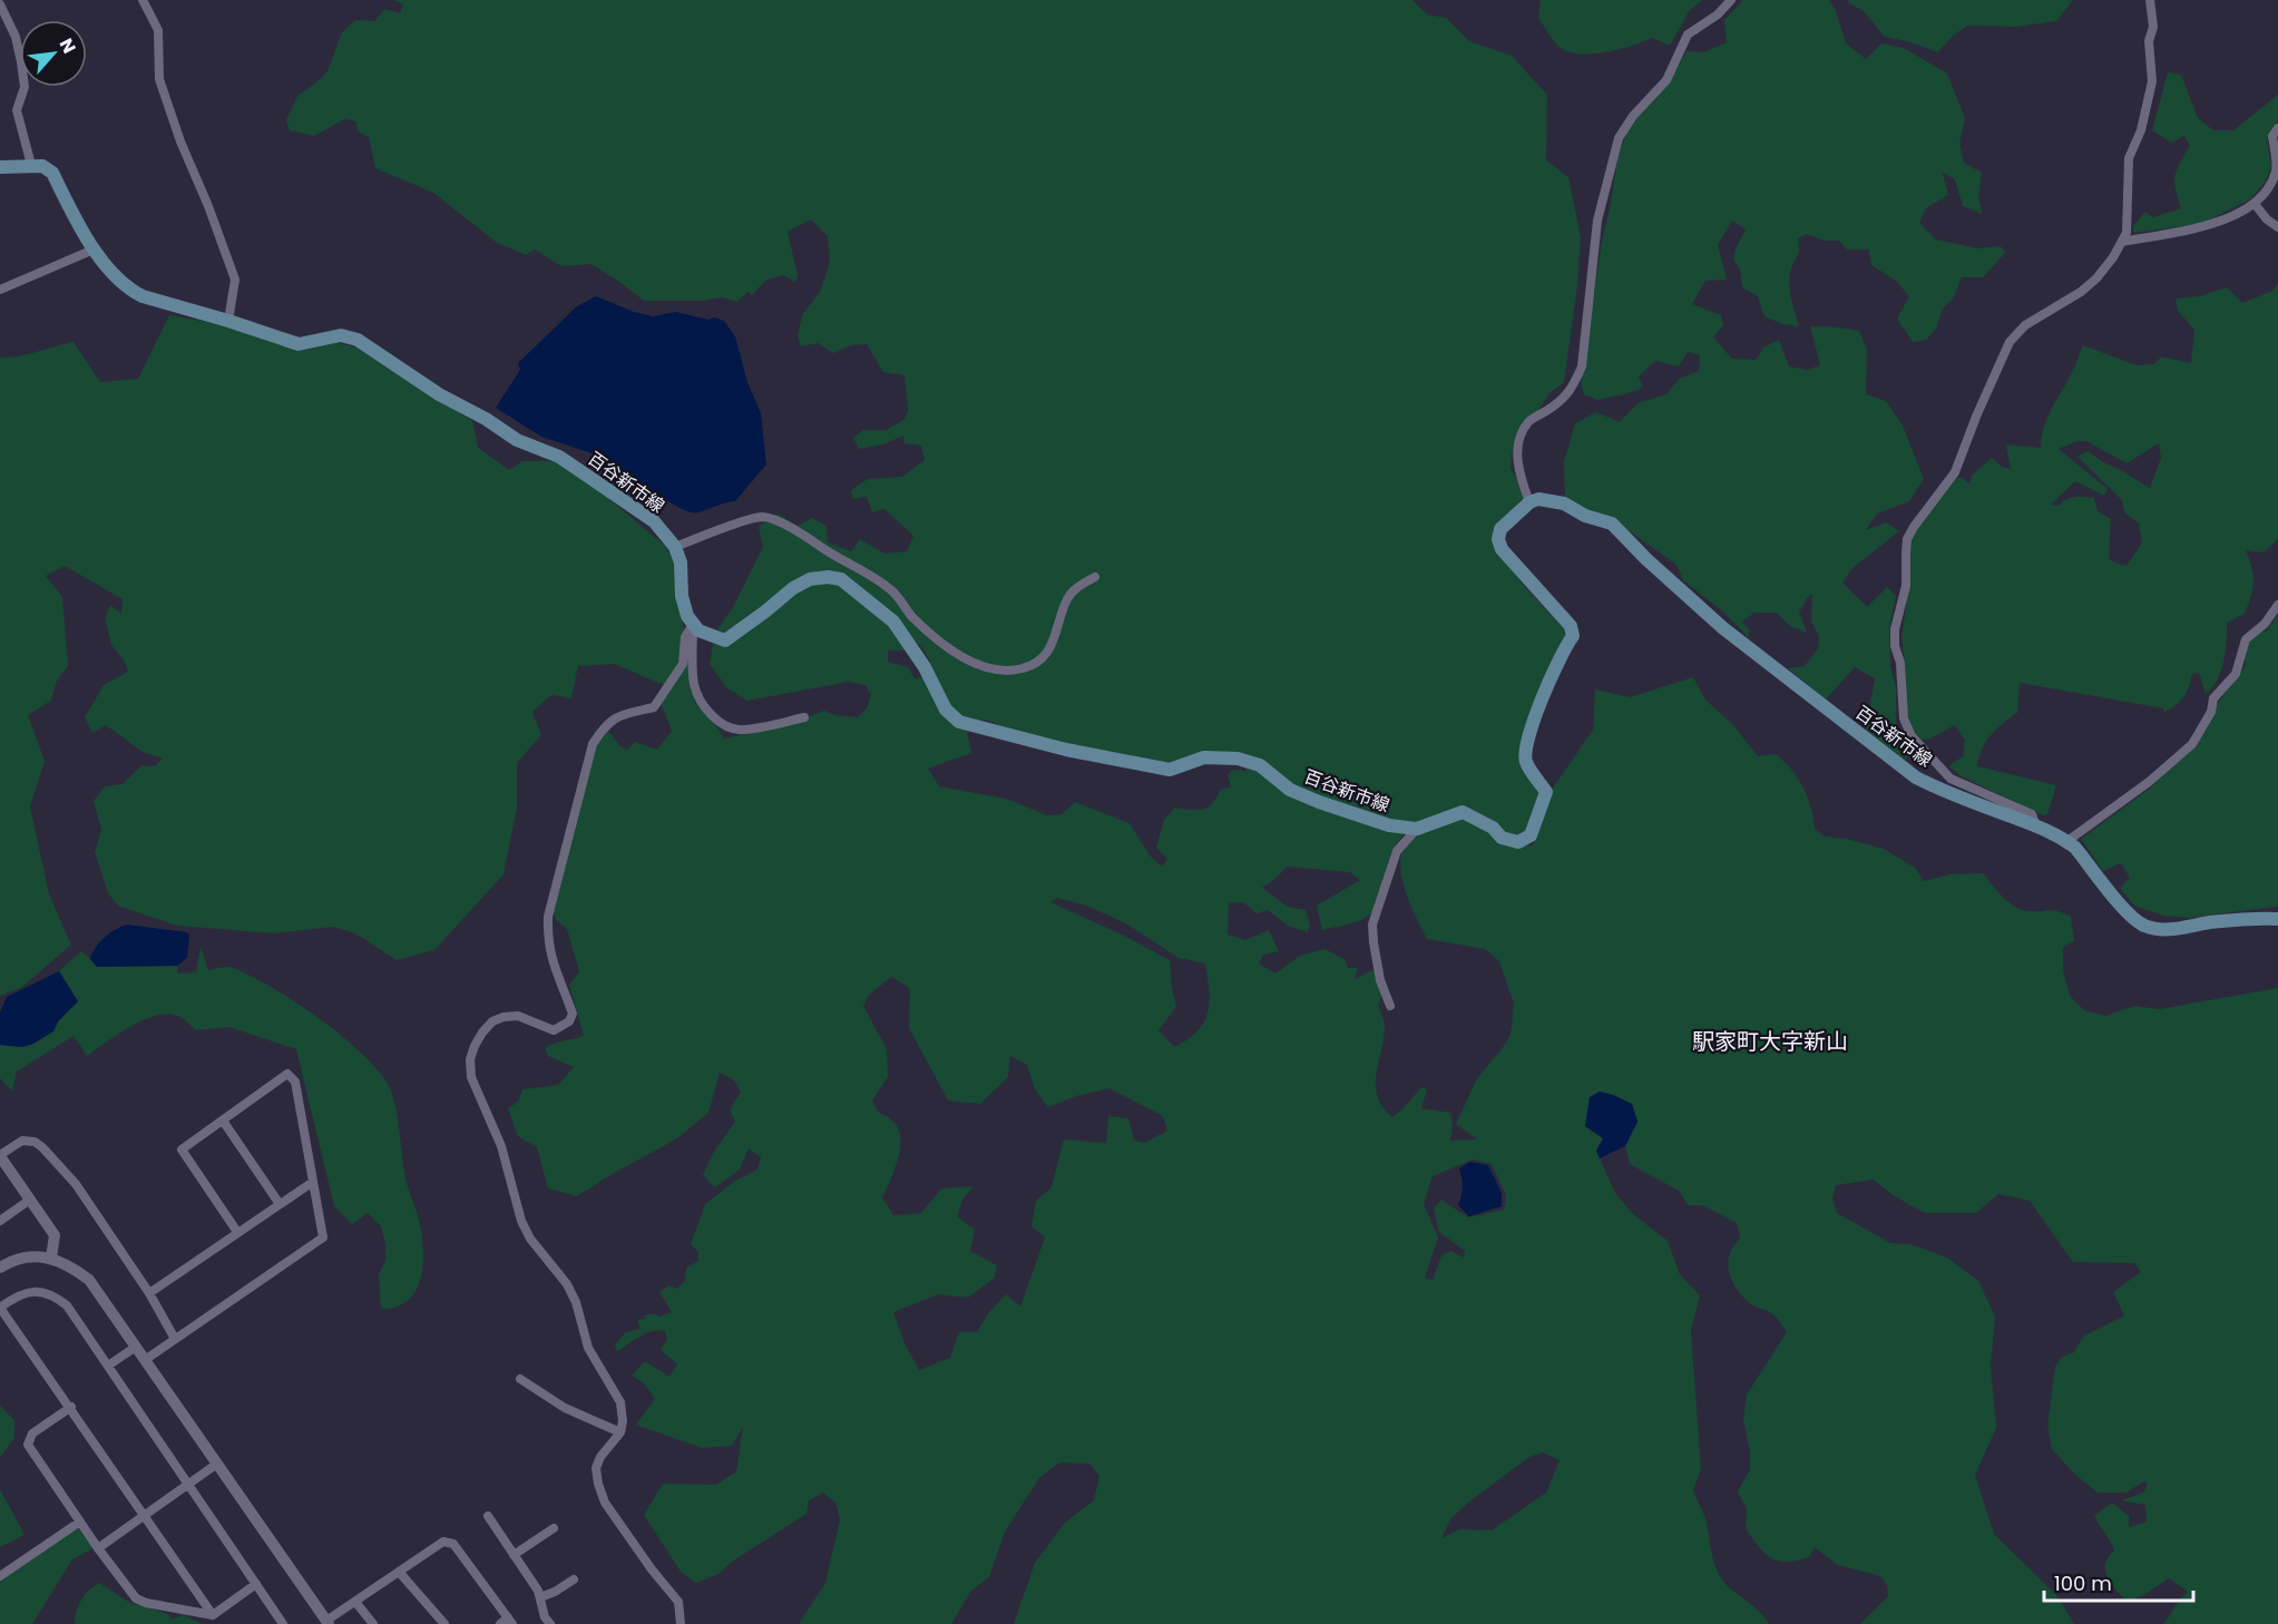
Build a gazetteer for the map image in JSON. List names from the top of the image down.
{
  "streets": {
    "main road": ["百谷新市線"]
  },
  "districts": ["駅家町大字新山"],
  "scale_bar": "100 m",
  "north": "top right"
}
